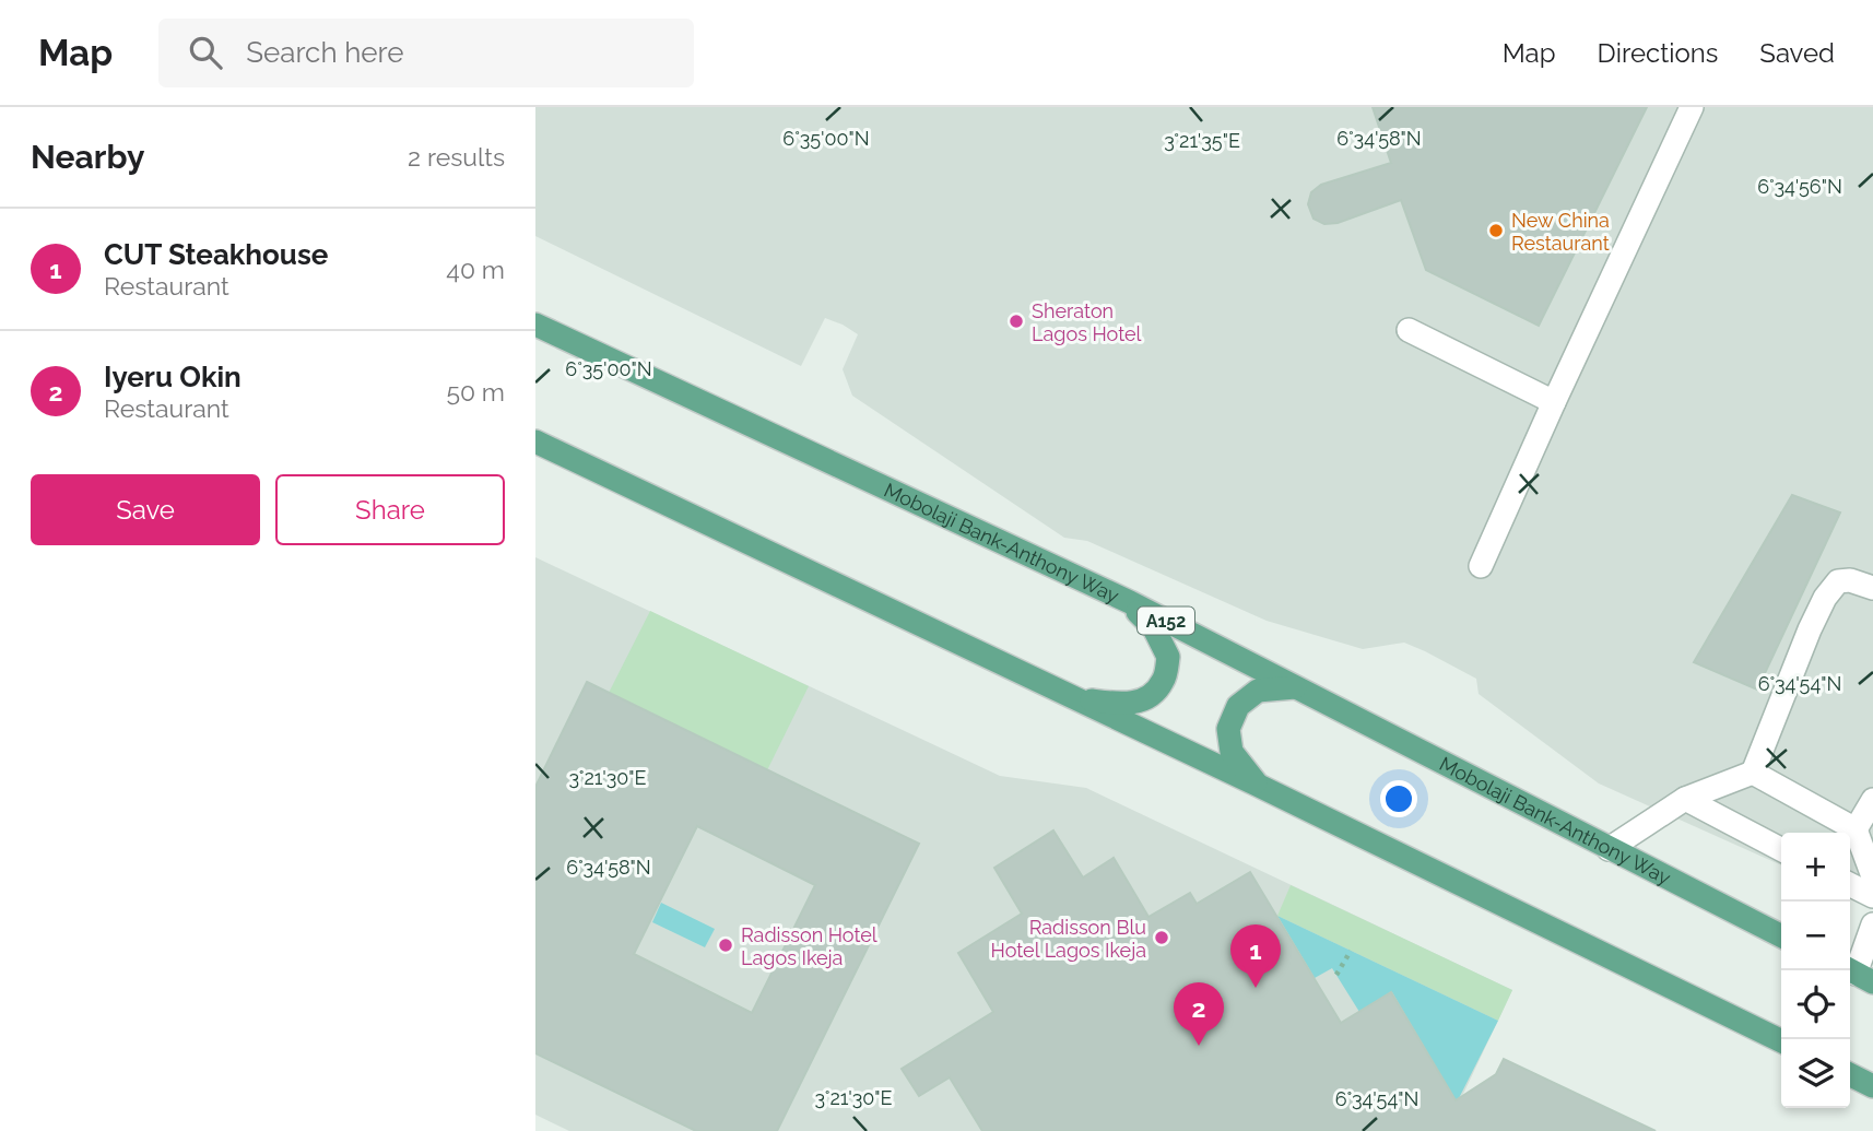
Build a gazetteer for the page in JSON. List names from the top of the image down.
{
  "streets": {
    "main road": ["Mobolaji Bank-Anthony Way", "A152"]
  },
  "places": [
    "New China Restaurant",
    "Sheraton Lagos Hotel",
    "Radisson Blu Hotel Lagos Ikeja",
    "Radisson Hotel Lagos Ikeja"
  ],
  "page": {
    "header": "Map",
    "search": "Search here",
    "nav": ["Map", "Directions", "Saved"],
    "heading": ["Nearby", "2 results"],
    "list": [
      {
        "mark": "1",
        "name": "CUT Steakhouse",
        "note": "Restaurant",
        "value": "40 m"
      },
      {
        "mark": "2",
        "name": "Iyeru Okin",
        "note": "Restaurant",
        "value": "50 m"
      }
    ],
    "buttons": ["Save", "Share"],
    "map_buttons": ["+", "−"],
    "pins": ["1", "2"]
  },
  "coordinates": [
    "6°34'58\"N",
    "6°35'00\"N",
    "3°21'35\"E",
    "6°34'56\"N",
    "6°34'54\"N",
    "3°21'30\"E"
  ]
}
